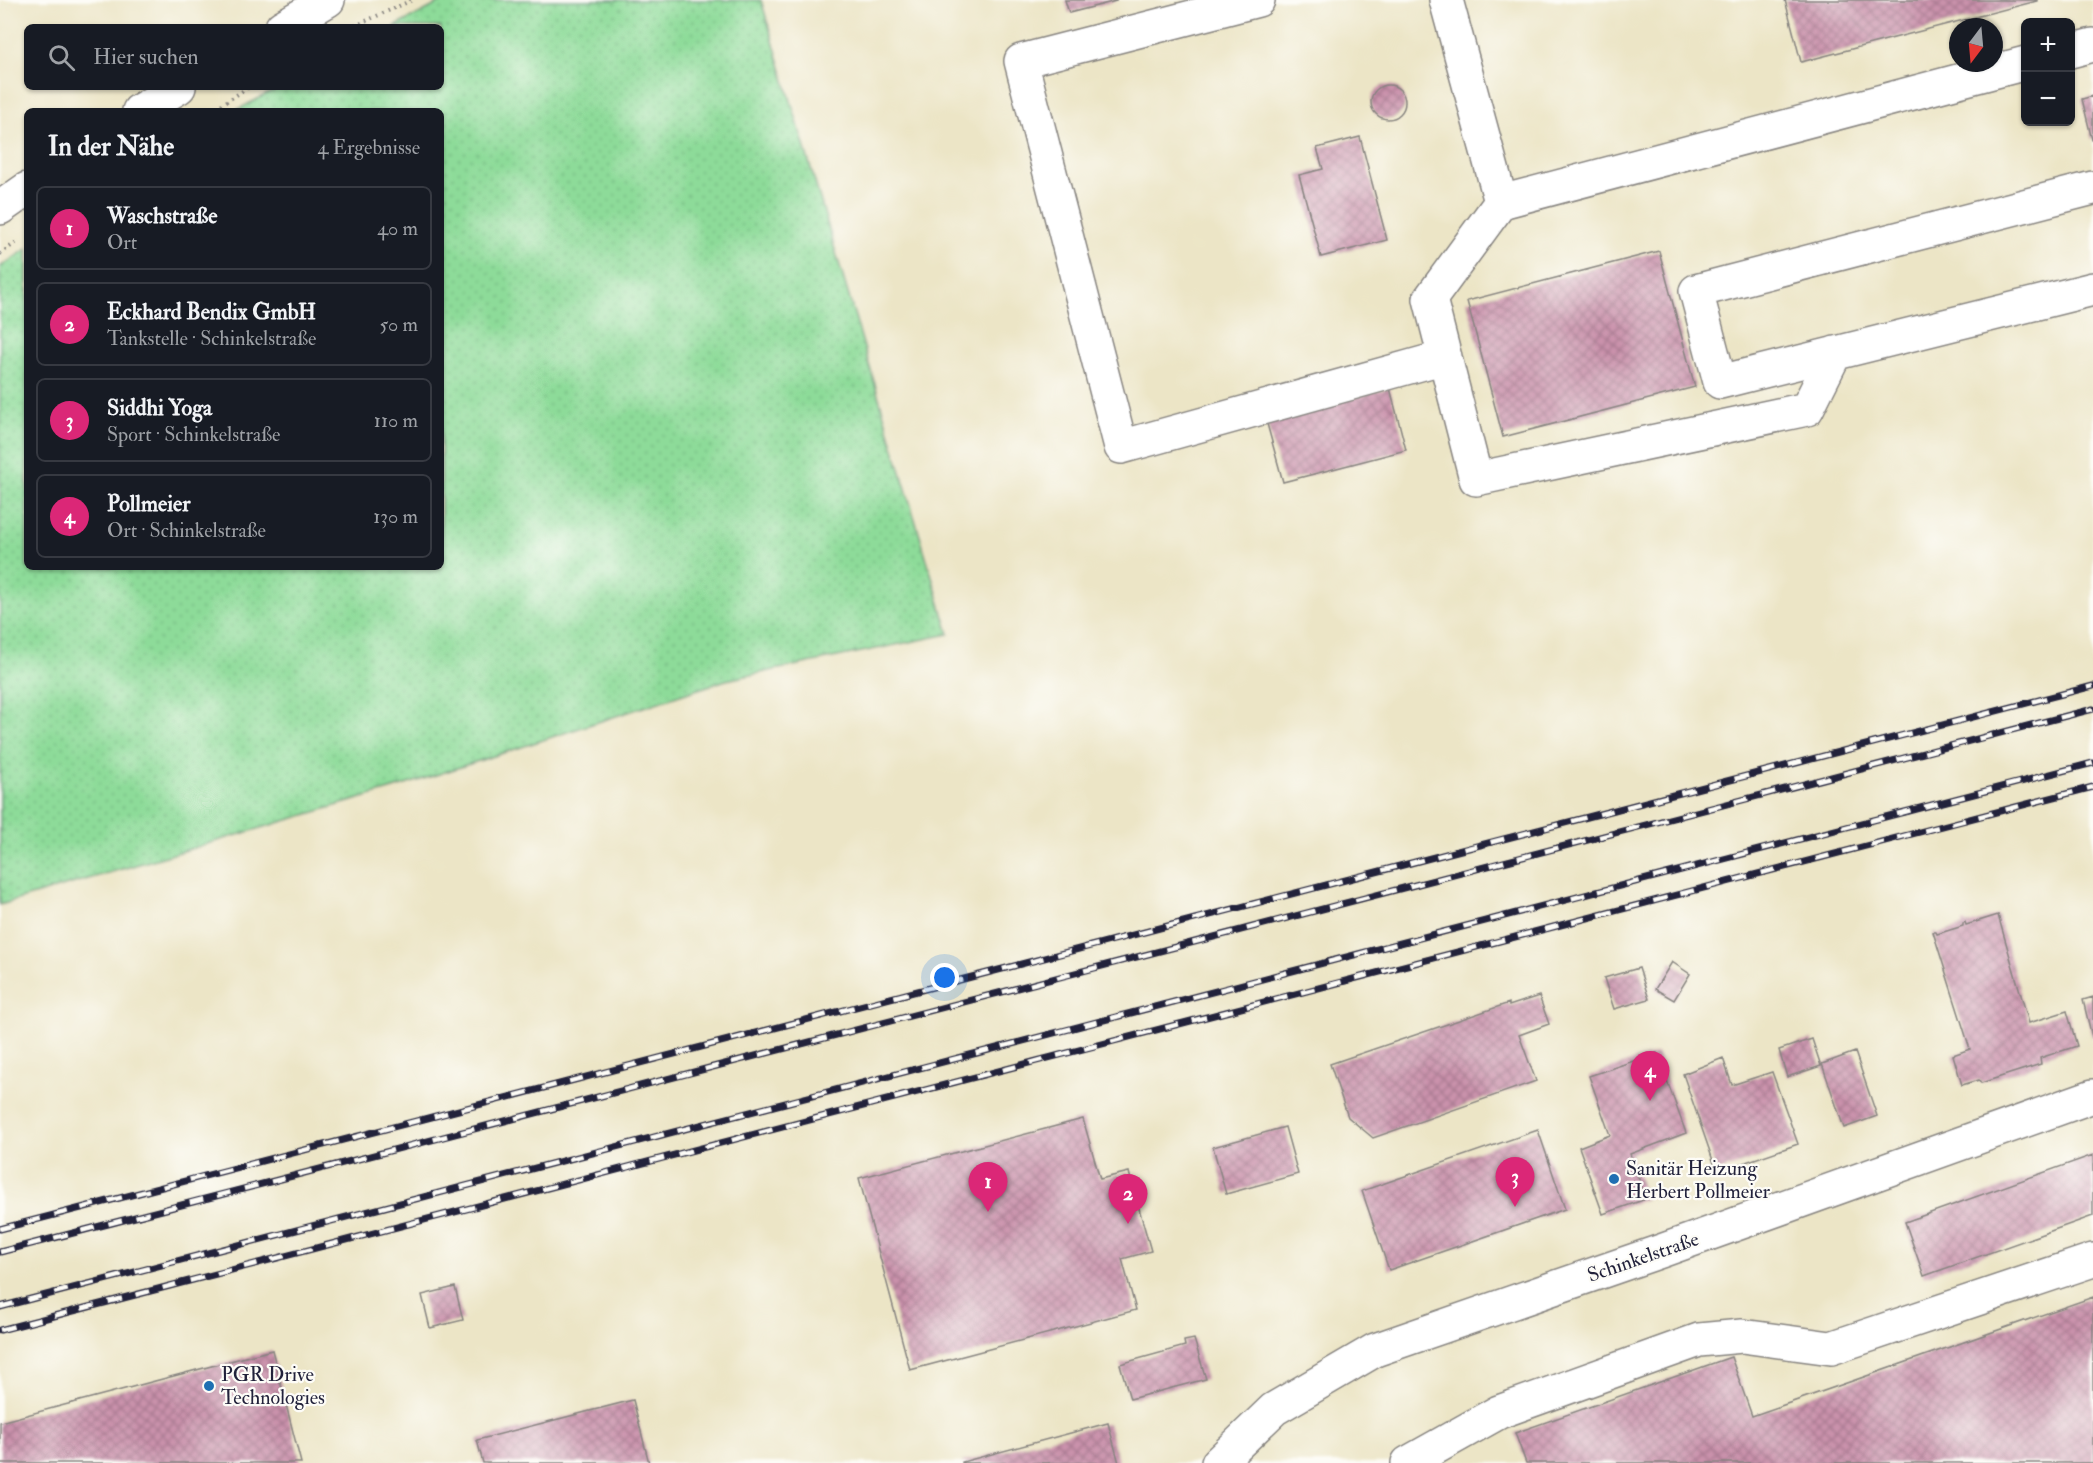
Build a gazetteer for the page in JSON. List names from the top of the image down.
{
  "streets": {
    "street": ["Schinkelstraße"]
  },
  "places": ["Sanitär Heizung Herbert Pollmeier", "PGR Drive Technologies"],
  "north": "bottom",
  "page": {
    "map_buttons": ["+", "−"],
    "search": "Hier suchen",
    "heading": ["In der Nähe", "4 Ergebnisse"],
    "list": [
      {
        "mark": "1",
        "name": "Waschstraße",
        "note": "Ort",
        "value": "40 m"
      },
      {
        "mark": "2",
        "name": "Eckhard Bendix GmbH",
        "note": "Tankstelle · Schinkelstraße",
        "value": "50 m"
      },
      {
        "mark": "3",
        "name": "Siddhi Yoga",
        "note": "Sport · Schinkelstraße",
        "value": "110 m"
      },
      {
        "mark": "4",
        "name": "Pollmeier",
        "note": "Ort · Schinkelstraße",
        "value": "130 m"
      }
    ],
    "pins": [
      "4",
      "3",
      "1",
      "2"
    ]
  }
}
